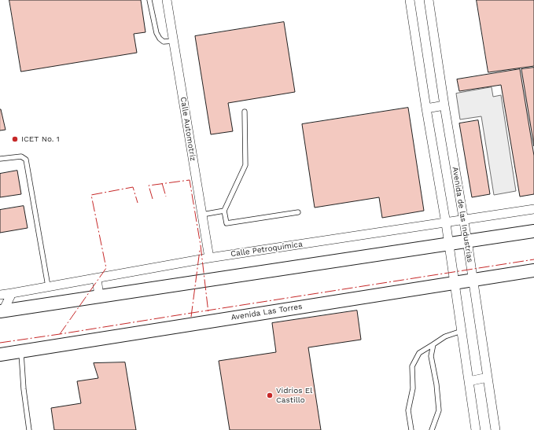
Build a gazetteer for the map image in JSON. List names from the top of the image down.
{
  "streets": {
    "main road": ["Avenida Las Torres"],
    "street": ["Calle Automotriz", "Avenida de las Industrias", "Calle Petroquímica"]
  },
  "crossings": [
    ["Calle Automotriz", "Calle Petroquímica"],
    ["Avenida de las Industrias", "Calle Petroquímica"],
    ["Avenida de las Industrias", "Avenida Las Torres"]
  ],
  "places": ["ICET No. 1", "Vidrios El Castillo"]
}
